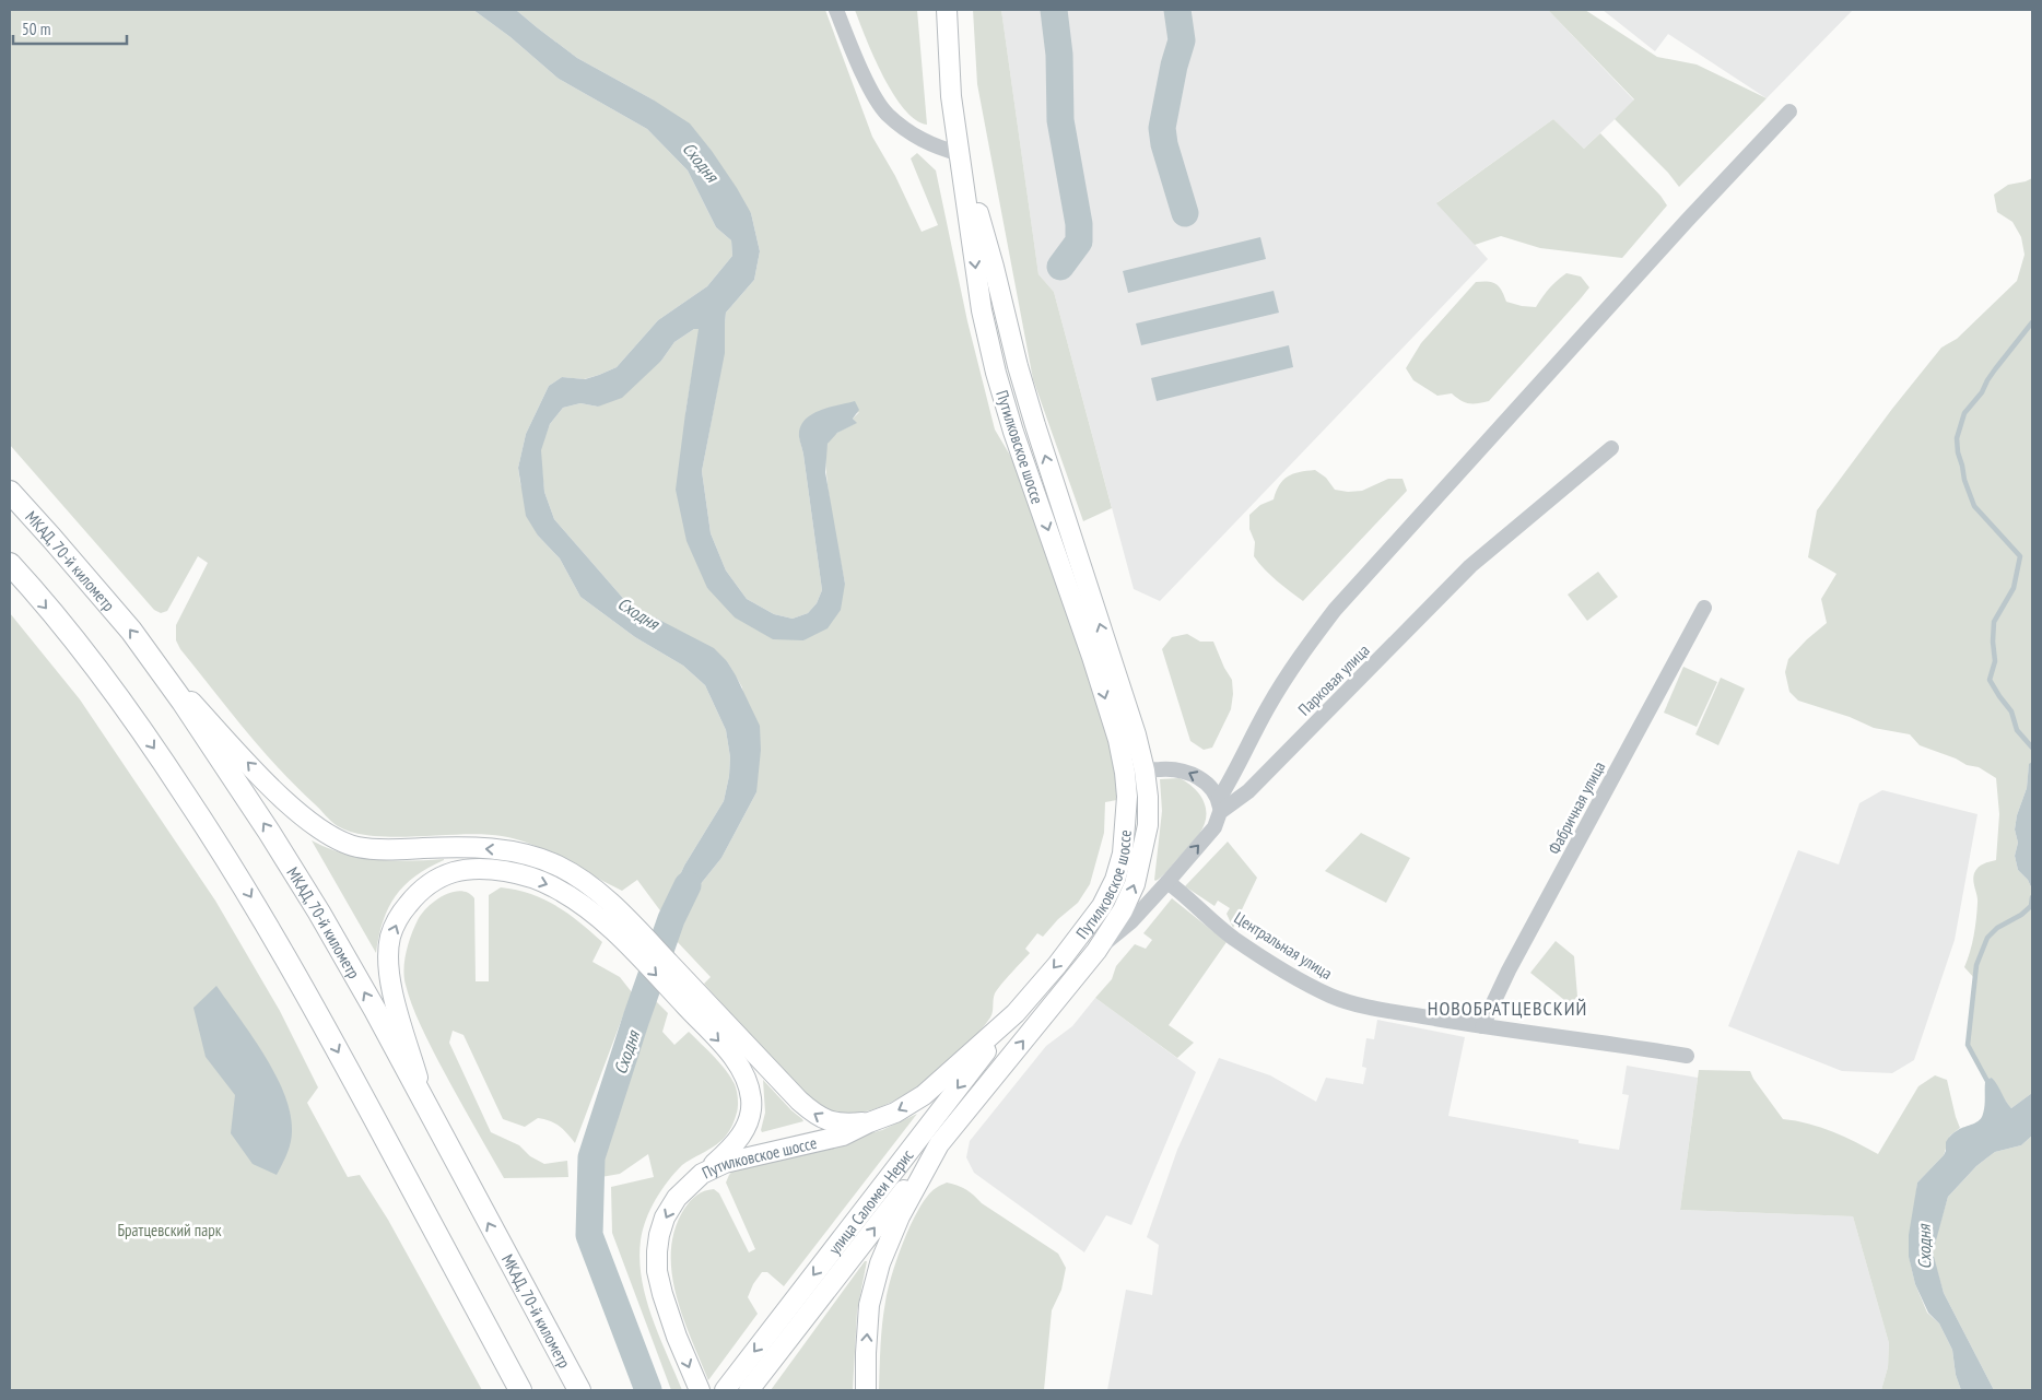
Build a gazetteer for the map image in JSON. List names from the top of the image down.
{
  "streets": {
    "highway": ["МКАД, 70-й километр"],
    "main road": ["Путилковское шоссе", "улица Саломеи Нерис"],
    "street": ["Парковая улица", "Фабричная улица", "Центральная улица"]
  },
  "crossings": [
    ["Путилковское шоссе", "Парковая улица"],
    ["Путилковское шоссе", "улица Саломеи Нерис"],
    ["Парковая улица", "Центральная улица"],
    ["Фабричная улица", "Центральная улица"]
  ],
  "districts": ["НОВОБРАТЦЕВСКИЙ"],
  "water": ["Сходня"],
  "parks": ["Братцевский парк"],
  "scale_bar": "50 m"
}
